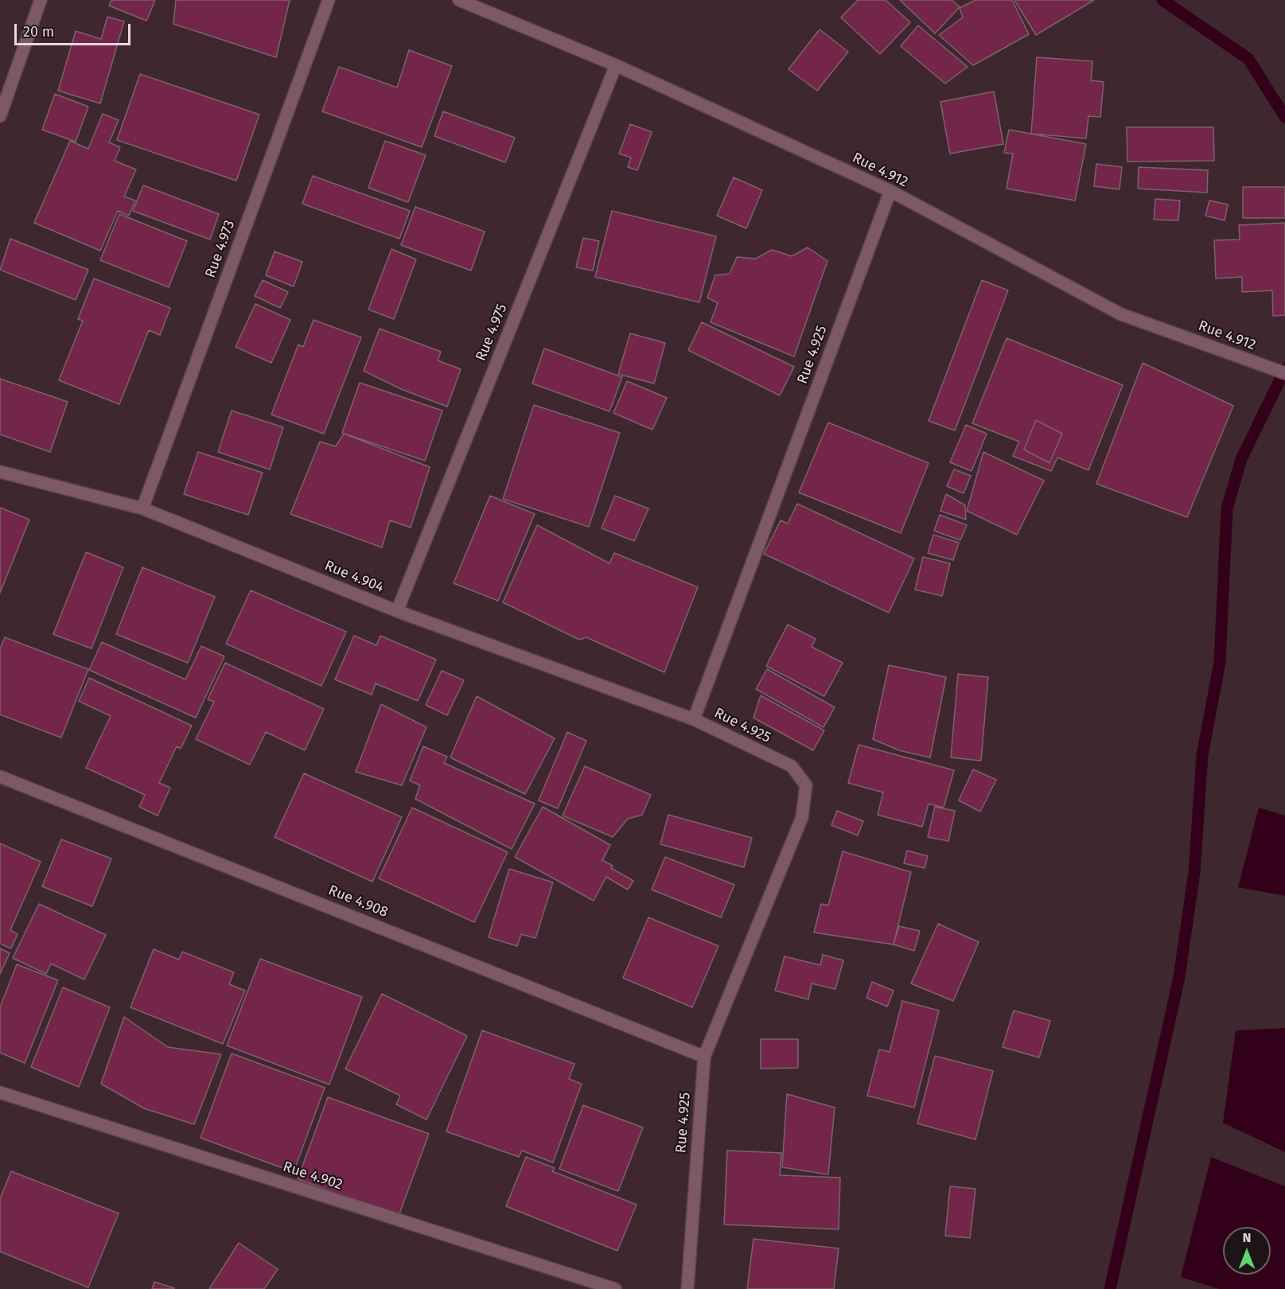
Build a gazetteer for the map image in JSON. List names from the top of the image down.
{
  "streets": {
    "street": [
      "Rue 4.912",
      "Rue 4.973",
      "Rue 4.975",
      "Rue 4.925",
      "Rue 4.904",
      "Rue 4.908",
      "Rue 4.902"
    ]
  },
  "crossings": [
    ["Rue 4.912", "Rue 4.975"],
    ["Rue 4.912", "Rue 4.925"],
    ["Rue 4.973", "Rue 4.904"],
    ["Rue 4.975", "Rue 4.904"],
    ["Rue 4.925", "Rue 4.904"],
    ["Rue 4.925", "Rue 4.908"]
  ],
  "scale_bar": "20 m",
  "north": "top"
}
